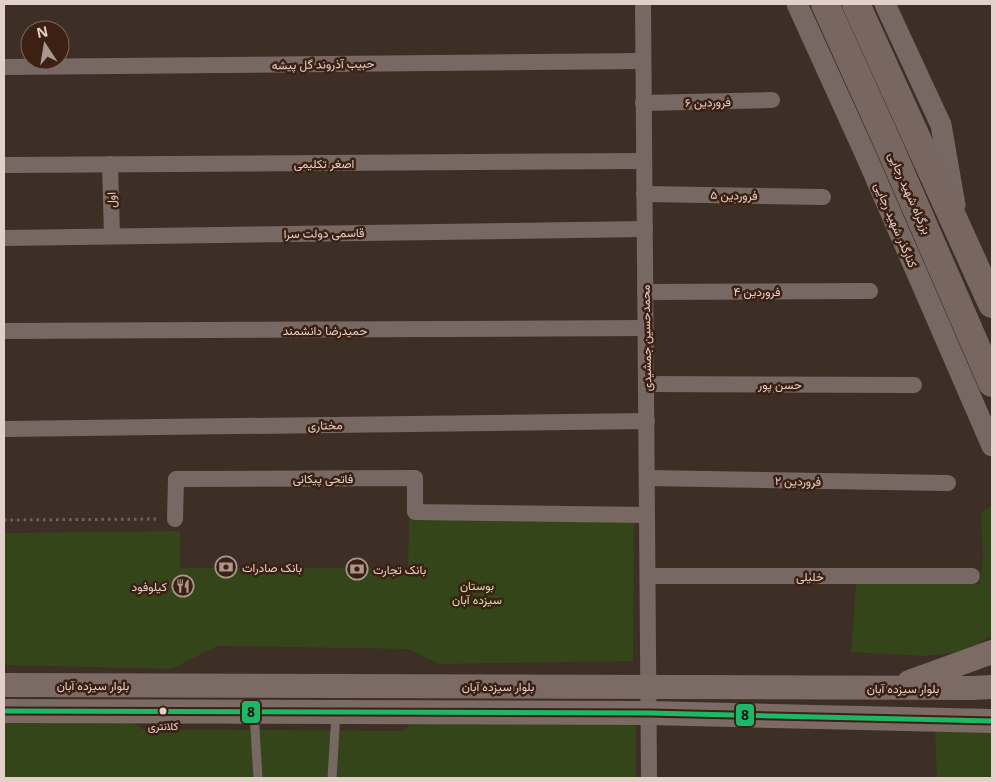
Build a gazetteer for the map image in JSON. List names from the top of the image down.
{
  "streets": {
    "highway": ["بزرگراه شهید رجایی"],
    "main road": ["بلوار سیزده آبان"],
    "street": [
      "حبیب آذروند گل پیشه",
      "فروردین ۶",
      "اصغر تکلیمی",
      "فروردین ۵",
      "اول",
      "کنارگذر شهید رجایی",
      "قاسمی دولت سرا",
      "فروردین ۴",
      "حمیدرضا دانشمند",
      "محمدحسین جمشیدی",
      "حسن پور",
      "مختاری",
      "فاتحی پیکانی",
      "فروردین ۲",
      "خلیلی"
    ]
  },
  "crossings": [
    ["حبیب آذروند گل پیشه", "محمدحسین جمشیدی"],
    ["فروردین ۶", "محمدحسین جمشیدی"],
    ["اصغر تکلیمی", "اول"],
    ["اصغر تکلیمی", "محمدحسین جمشیدی"],
    ["فروردین ۵", "محمدحسین جمشیدی"],
    ["اول", "قاسمی دولت سرا"],
    ["قاسمی دولت سرا", "محمدحسین جمشیدی"],
    ["فروردین ۴", "محمدحسین جمشیدی"],
    ["حمیدرضا دانشمند", "محمدحسین جمشیدی"],
    ["محمدحسین جمشیدی", "حسن پور"],
    ["محمدحسین جمشیدی", "مختاری"],
    ["محمدحسین جمشیدی", "فاتحی پیکانی"],
    ["محمدحسین جمشیدی", "فروردین ۲"],
    ["محمدحسین جمشیدی", "خلیلی"],
    ["محمدحسین جمشیدی", "بلوار سیزده آبان"]
  ],
  "parks": ["بوستان سیزده آبان"],
  "places": {
    "bank": ["بانک صادرات", "بانک تجارت"],
    "restaurant": ["کیلوفود"],
    "other": ["کلانتری"]
  },
  "lines": ["transit line 8"],
  "north": "top"
}
